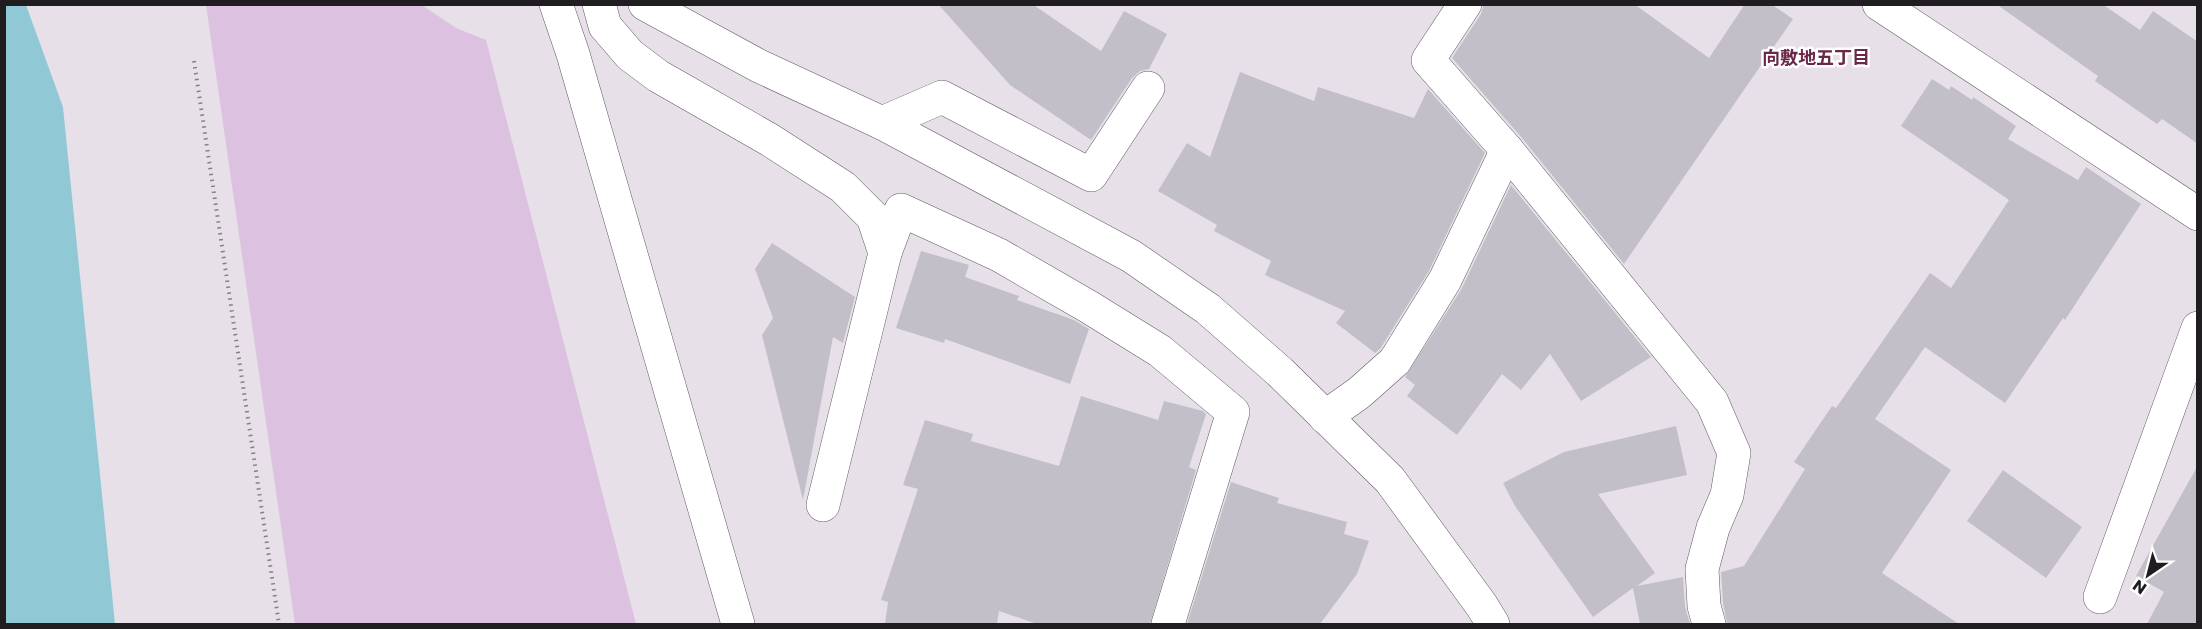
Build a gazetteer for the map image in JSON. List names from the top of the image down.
{
  "districts": ["向敷地五丁目"],
  "north": "bottom left"
}
